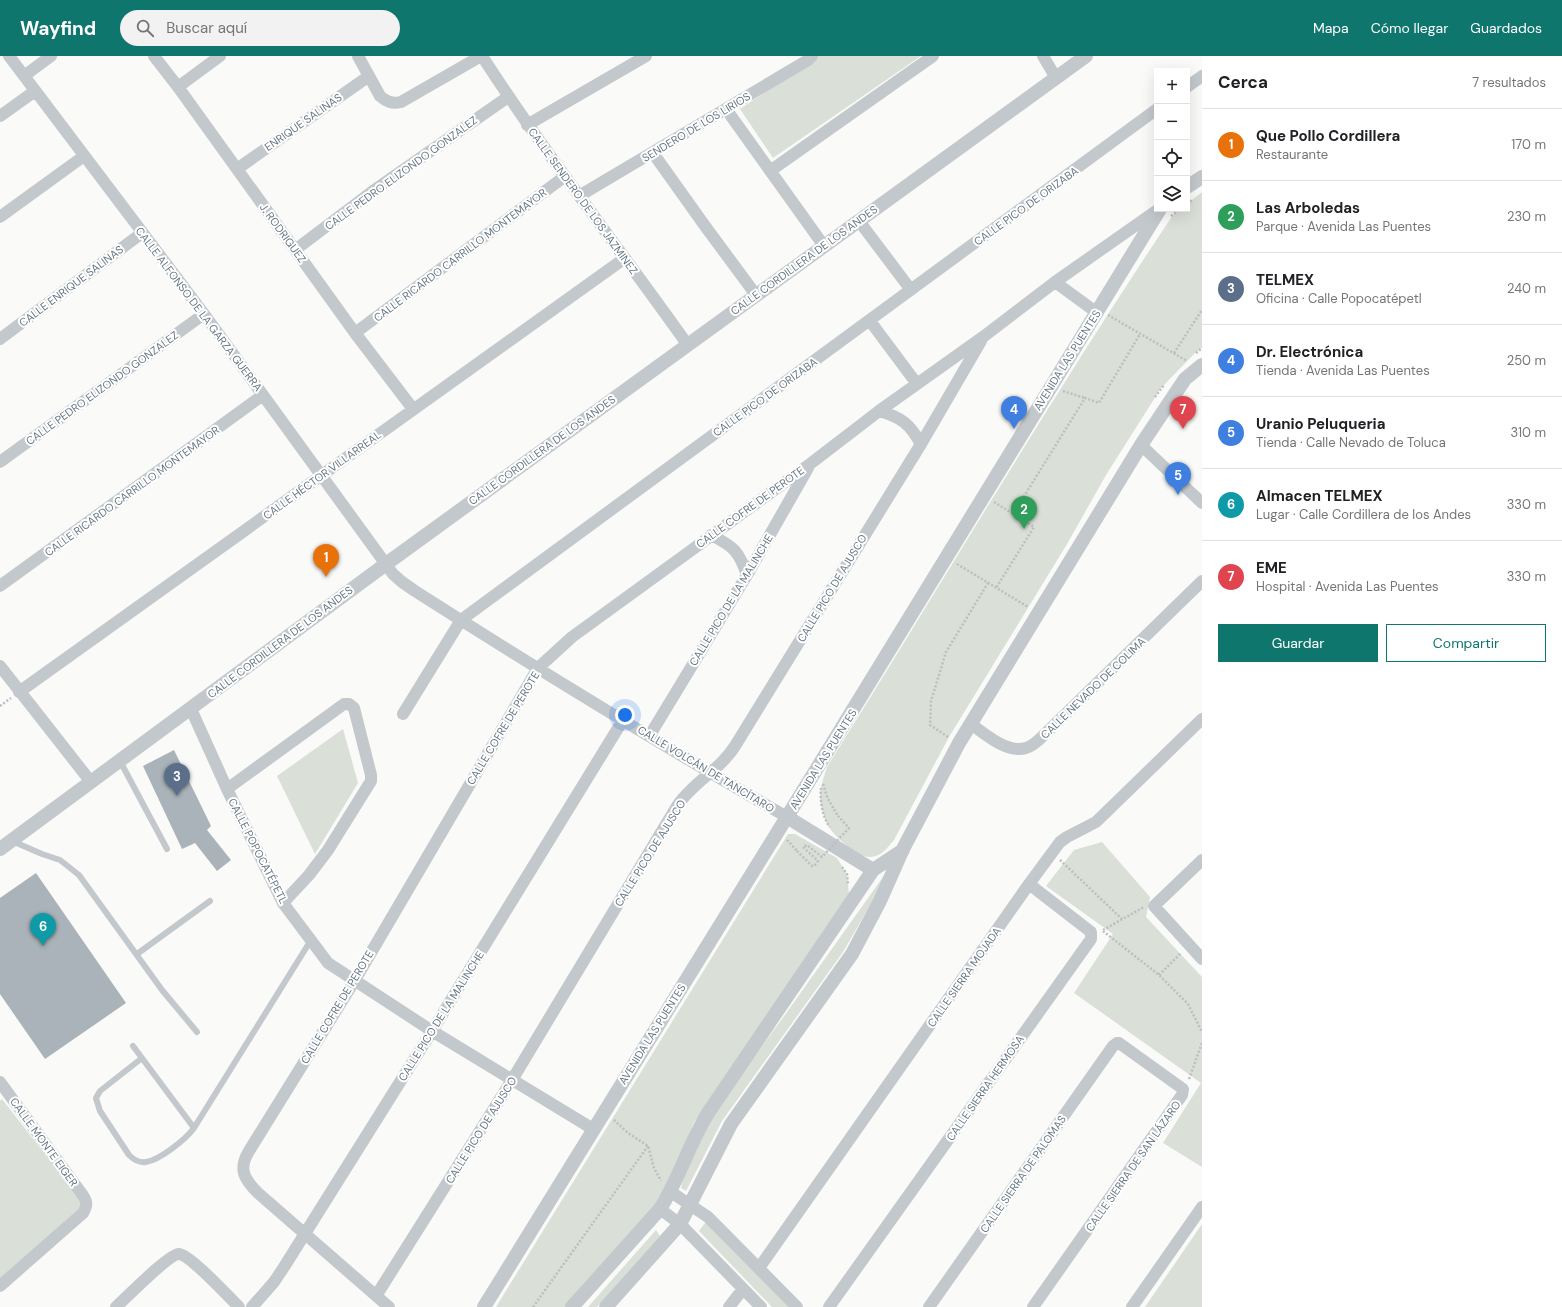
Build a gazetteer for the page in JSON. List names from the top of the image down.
{
  "streets": {
    "street": [
      "ENRIQUE SALINAS",
      "SENDERO DE LOS LIRIOS",
      "CALLE PEDRO ELIZONDO GONZALEZ",
      "CALLE SENDERO DE LOS JAZMINEZ",
      "CALLE PICO DE ORIZABA",
      "J. RODRIGUEZ",
      "CALLE RICARDO CARRILLO MONTEMAYOR",
      "CALLE CORDILLERA DE LOS ANDES",
      "CALLE ENRIQUE SALINAS",
      "CALLE ALFONSO DE LA GARZA GUERRA",
      "AVENIDA LAS PUENTES",
      "CALLE HÉCTOR VILLARREAL",
      "CALLE COFRE DE PEROTE",
      "CALLE PICO DE AJUSCO",
      "CALLE PICO DE LA MALINCHE",
      "CALLE NEVADO DE COLIMA",
      "CALLE VOLCÁN DE TANCÍTARO",
      "CALLE POPOCATÉPETL",
      "CALLE SIERRA MOJADA",
      "CALLE SIERRA HERMOSA",
      "CALLE MONTE EIGER",
      "CALLE SIERRA DE SAN LÁZARO",
      "CALLE SIERRA DE PALOMAS"
    ]
  },
  "crossings": [
    ["ENRIQUE SALINAS", "J. RODRIGUEZ"],
    ["SENDERO DE LOS LIRIOS", "CALLE SENDERO DE LOS JAZMINEZ"],
    ["CALLE PEDRO ELIZONDO GONZALEZ", "CALLE SENDERO DE LOS JAZMINEZ"],
    ["CALLE PEDRO ELIZONDO GONZALEZ", "J. RODRIGUEZ"],
    ["CALLE PEDRO ELIZONDO GONZALEZ", "CALLE ALFONSO DE LA GARZA GUERRA"],
    ["CALLE SENDERO DE LOS JAZMINEZ", "CALLE RICARDO CARRILLO MONTEMAYOR"],
    ["CALLE SENDERO DE LOS JAZMINEZ", "CALLE CORDILLERA DE LOS ANDES"],
    ["CALLE SENDERO DE LOS JAZMINEZ", "CALLE HÉCTOR VILLARREAL"],
    ["CALLE PICO DE ORIZABA", "CALLE VOLCÁN DE TANCÍTARO"],
    ["J. RODRIGUEZ", "CALLE RICARDO CARRILLO MONTEMAYOR"],
    ["J. RODRIGUEZ", "CALLE HÉCTOR VILLARREAL"],
    ["CALLE RICARDO CARRILLO MONTEMAYOR", "CALLE ALFONSO DE LA GARZA GUERRA"],
    ["CALLE CORDILLERA DE LOS ANDES", "CALLE ALFONSO DE LA GARZA GUERRA"],
    ["CALLE CORDILLERA DE LOS ANDES", "CALLE VOLCÁN DE TANCÍTARO"],
    ["CALLE CORDILLERA DE LOS ANDES", "CALLE POPOCATÉPETL"],
    ["CALLE ENRIQUE SALINAS", "CALLE ALFONSO DE LA GARZA GUERRA"],
    ["CALLE ALFONSO DE LA GARZA GUERRA", "CALLE HÉCTOR VILLARREAL"],
    ["CALLE ALFONSO DE LA GARZA GUERRA", "CALLE VOLCÁN DE TANCÍTARO"],
    ["AVENIDA LAS PUENTES", "CALLE VOLCÁN DE TANCÍTARO"],
    ["AVENIDA LAS PUENTES", "CALLE POPOCATÉPETL"],
    ["CALLE COFRE DE PEROTE", "CALLE PICO DE AJUSCO"],
    ["CALLE COFRE DE PEROTE", "CALLE PICO DE LA MALINCHE"],
    ["CALLE COFRE DE PEROTE", "CALLE VOLCÁN DE TANCÍTARO"],
    ["CALLE COFRE DE PEROTE", "CALLE POPOCATÉPETL"],
    ["CALLE PICO DE AJUSCO", "CALLE VOLCÁN DE TANCÍTARO"],
    ["CALLE PICO DE AJUSCO", "CALLE POPOCATÉPETL"],
    ["CALLE PICO DE LA MALINCHE", "CALLE VOLCÁN DE TANCÍTARO"],
    ["CALLE PICO DE LA MALINCHE", "CALLE POPOCATÉPETL"],
    ["CALLE SIERRA MOJADA", "CALLE SIERRA HERMOSA"],
    ["CALLE SIERRA DE SAN LÁZARO", "CALLE SIERRA DE PALOMAS"]
  ],
  "page": {
    "header": "Wayfind",
    "search": "Buscar aquí",
    "nav": ["Mapa", "Cómo llegar", "Guardados"],
    "heading": ["Cerca", "7 resultados"],
    "map_buttons": ["+", "−"],
    "list": [
      {
        "mark": "1",
        "name": "Que Pollo Cordillera",
        "note": "Restaurante",
        "value": "170 m"
      },
      {
        "mark": "2",
        "name": "Las Arboledas",
        "note": "Parque · Avenida Las Puentes",
        "value": "230 m"
      },
      {
        "mark": "3",
        "name": "TELMEX",
        "note": "Oficina · Calle Popocatépetl",
        "value": "240 m"
      },
      {
        "mark": "4",
        "name": "Dr. Electrónica",
        "note": "Tienda · Avenida Las Puentes",
        "value": "250 m"
      },
      {
        "mark": "5",
        "name": "Uranio Peluqueria",
        "note": "Tienda · Calle Nevado de Toluca",
        "value": "310 m"
      },
      {
        "mark": "6",
        "name": "Almacen TELMEX",
        "note": "Lugar · Calle Cordillera de los Andes",
        "value": "330 m"
      },
      {
        "mark": "7",
        "name": "EME",
        "note": "Hospital · Avenida Las Puentes",
        "value": "330 m"
      }
    ],
    "pins": [
      "4",
      "7",
      "5",
      "2",
      "1",
      "3",
      "6"
    ],
    "buttons": ["Guardar", "Compartir"]
  }
}
